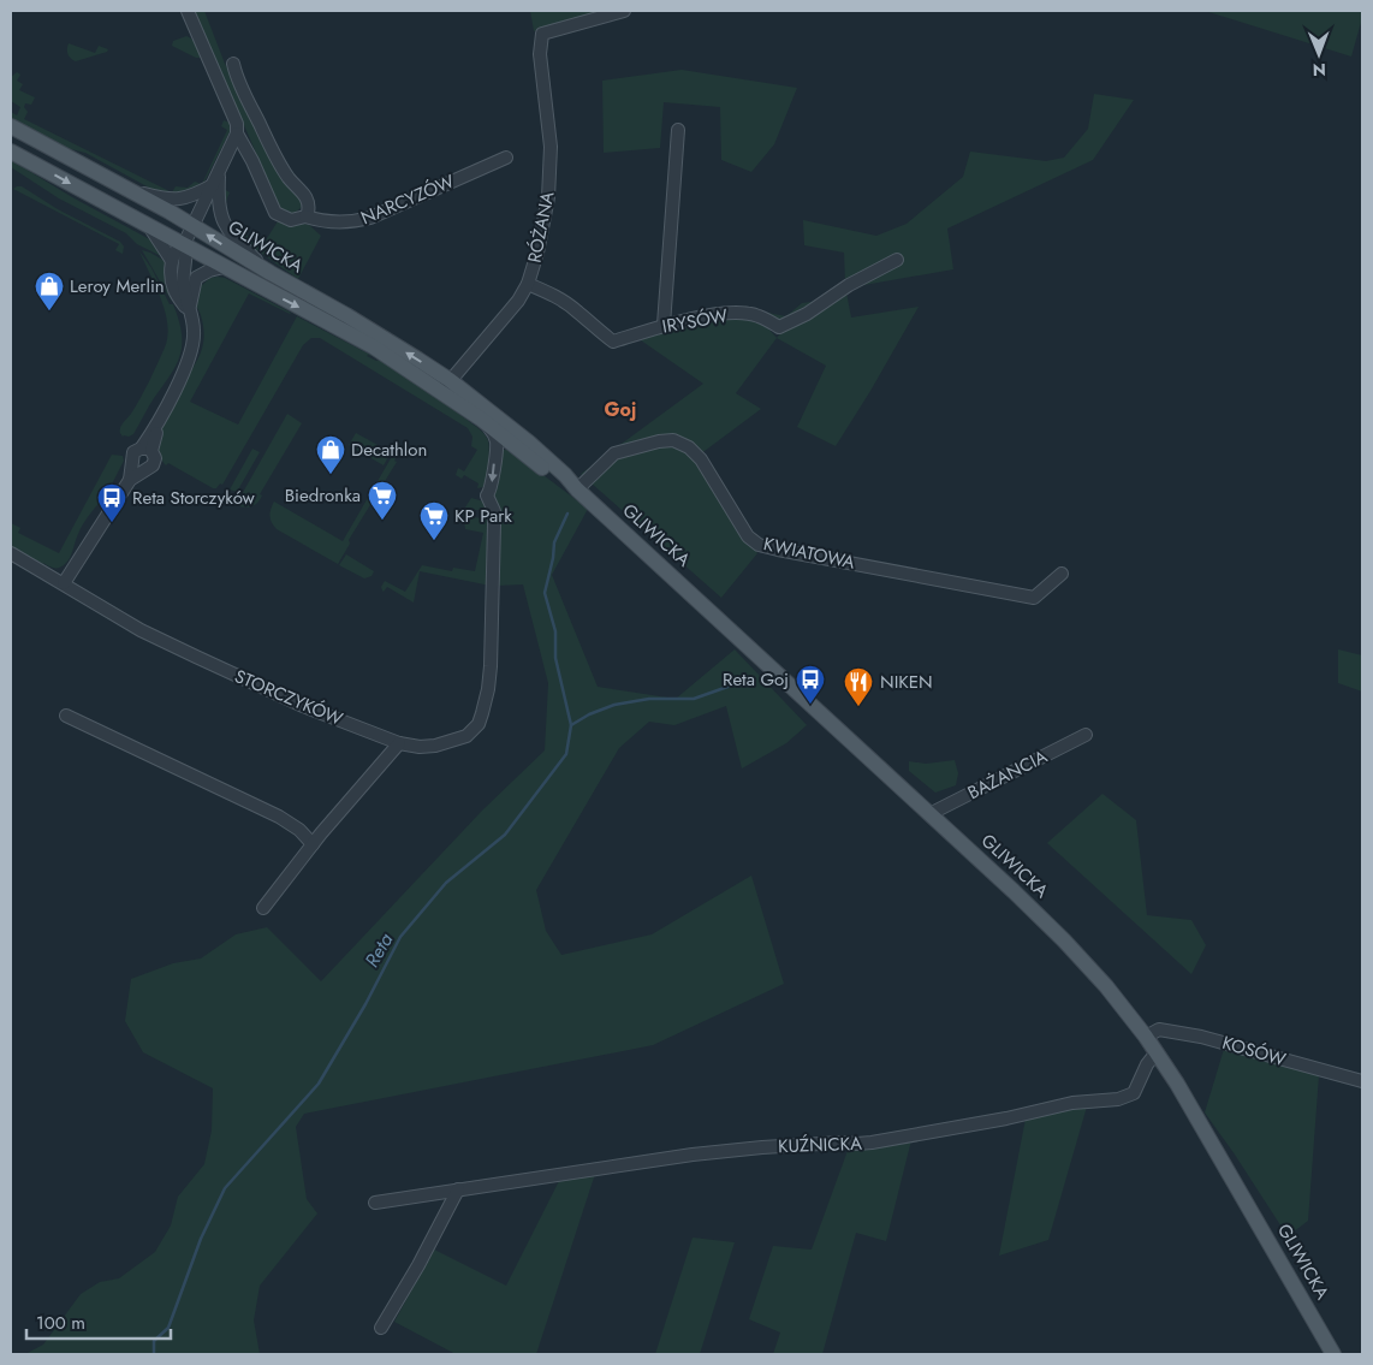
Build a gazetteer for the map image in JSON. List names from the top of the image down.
{
  "streets": {
    "main road": ["GLIWICKA"],
    "street": [
      "NARCYZÓW",
      "RÓŻANA",
      "IRYSÓW",
      "KWIATOWA",
      "STORCZYKÓW",
      "BAŻANCIA",
      "KOSÓW",
      "KUŹNICKA"
    ]
  },
  "crossings": [
    ["RÓŻANA", "GLIWICKA"],
    ["RÓŻANA", "IRYSÓW"],
    ["GLIWICKA", "KWIATOWA"],
    ["GLIWICKA", "STORCZYKÓW"],
    ["GLIWICKA", "BAŻANCIA"],
    ["GLIWICKA", "KOSÓW"],
    ["GLIWICKA", "KUŹNICKA"]
  ],
  "districts": ["Goj"],
  "water": ["Reta"],
  "places": {
    "shop": ["Leroy Merlin", "Decathlon"],
    "supermarket": ["Biedronka", "KP Park"],
    "bus stop": ["Reta Storczyków", "Reta Goj"],
    "restaurant": ["NIKEN"]
  },
  "scale_bar": "100 m",
  "north": "bottom"
}
